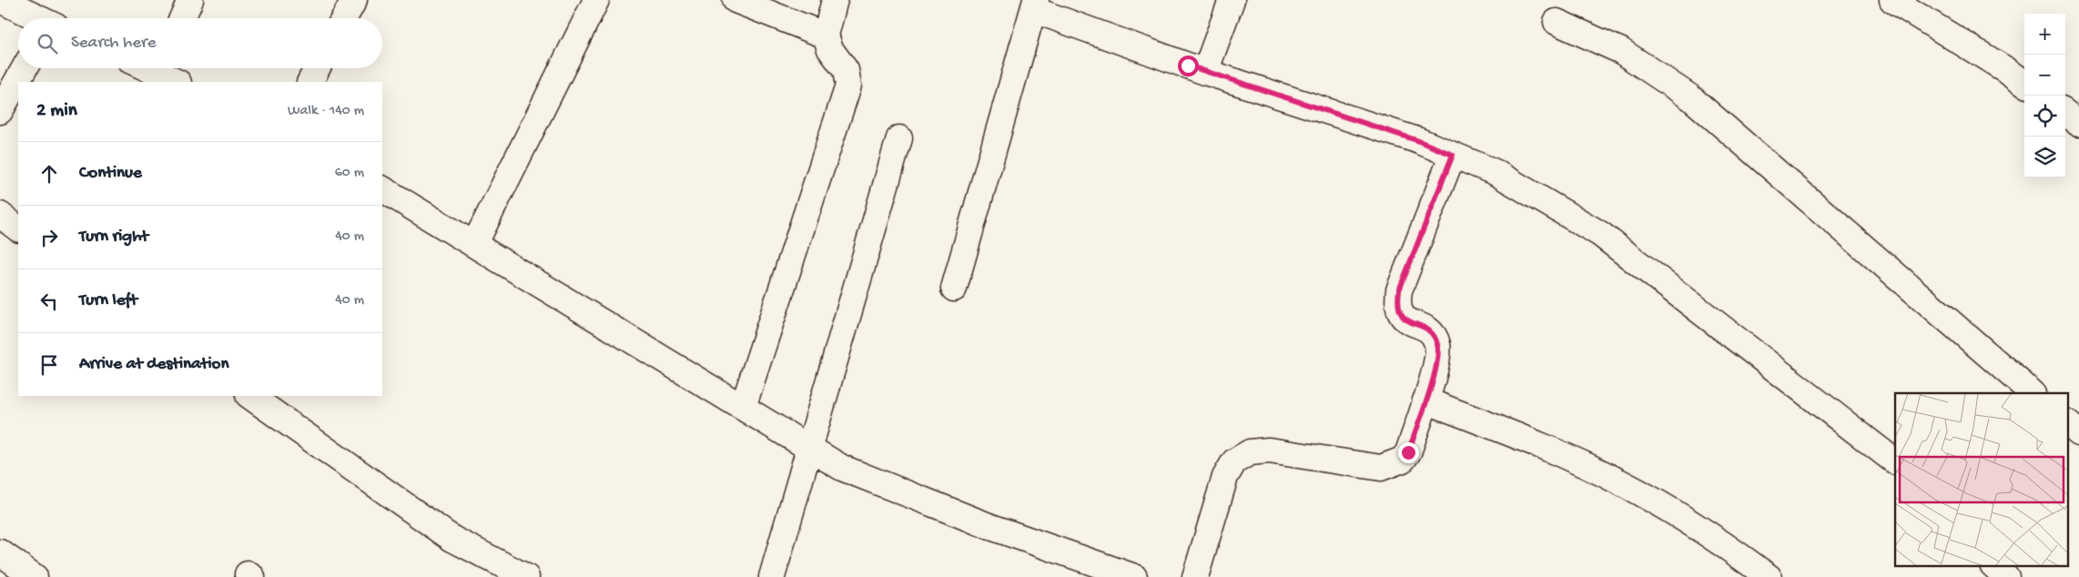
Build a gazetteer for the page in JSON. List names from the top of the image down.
{
  "page": {
    "map_buttons": ["+", "−"],
    "search": "Search here",
    "heading": ["2 min", "Walk · 140 m"],
    "list": [
      ["Continue", "60 m"],
      ["Turn right", "40 m"],
      ["Turn left", "40 m"],
      "Arrive at destination"
    ]
  }
}
